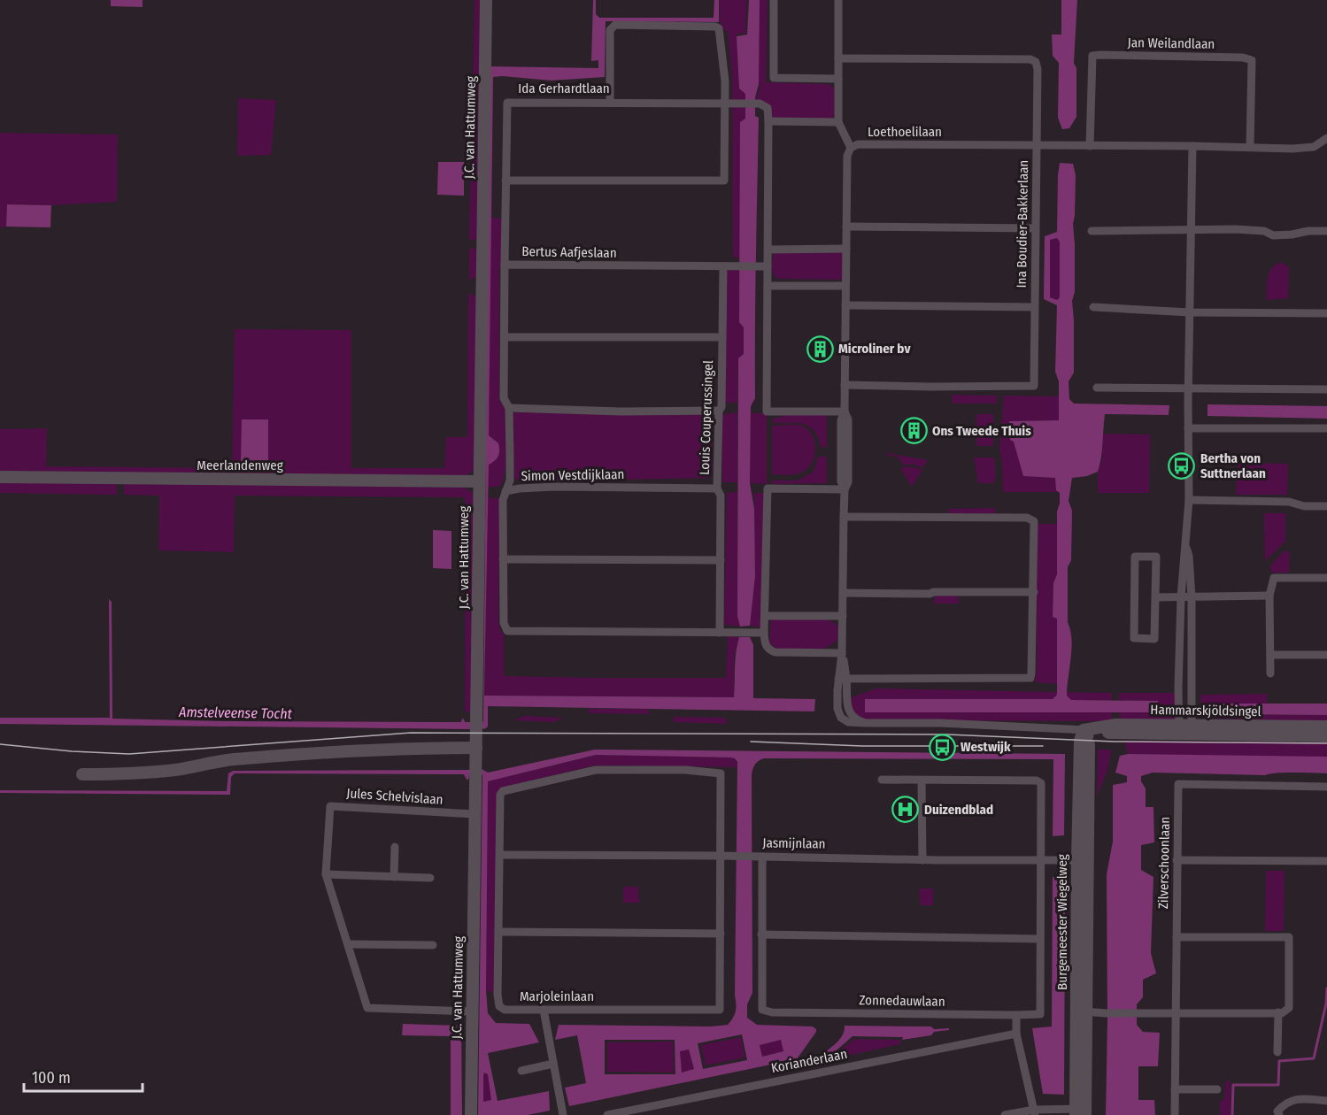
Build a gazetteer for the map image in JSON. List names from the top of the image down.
{
  "streets": {
    "street": [
      "Jan Weilandlaan",
      "Ida Gerhardtlaan",
      "J.C. van Hattumweg",
      "Loethoelilaan",
      "Ina Boudier-Bakkerlaan",
      "Bertus Aafjeslaan",
      "Louis Couperussingel",
      "Meerlandenweg",
      "Simon Vestdijklaan",
      "Hammarskjöldsingel",
      "Jules Schelvislaan",
      "Jasmijnlaan",
      "Zilverschoonlaan",
      "Burgemeester Wiegelweg",
      "Marjoleinlaan",
      "Zonnedauwlaan",
      "Korianderlaan"
    ]
  },
  "crossings": [
    ["Jan Weilandlaan", "Loethoelilaan"],
    ["Ida Gerhardtlaan", "Bertus Aafjeslaan"],
    ["J.C. van Hattumweg", "Meerlandenweg"],
    ["J.C. van Hattumweg", "Jules Schelvislaan"],
    ["Loethoelilaan", "Ina Boudier-Bakkerlaan"],
    ["Loethoelilaan", "Hammarskjöldsingel"],
    ["Loethoelilaan", "Burgemeester Wiegelweg"],
    ["Bertus Aafjeslaan", "Louis Couperussingel"],
    ["Bertus Aafjeslaan", "Simon Vestdijklaan"],
    ["Louis Couperussingel", "Simon Vestdijklaan"],
    ["Hammarskjöldsingel", "Burgemeester Wiegelweg"],
    ["Jasmijnlaan", "Burgemeester Wiegelweg"],
    ["Jasmijnlaan", "Marjoleinlaan"],
    ["Jasmijnlaan", "Zonnedauwlaan"]
  ],
  "water": ["Amstelveense Tocht"],
  "places": {
    "building": ["Microliner bv", "Ons Tweede Thuis"],
    "bus stop": ["Bertha von Suttnerlaan", "Westwijk"],
    "hospital": ["Duizendblad"]
  },
  "scale_bar": "100 m"
}
